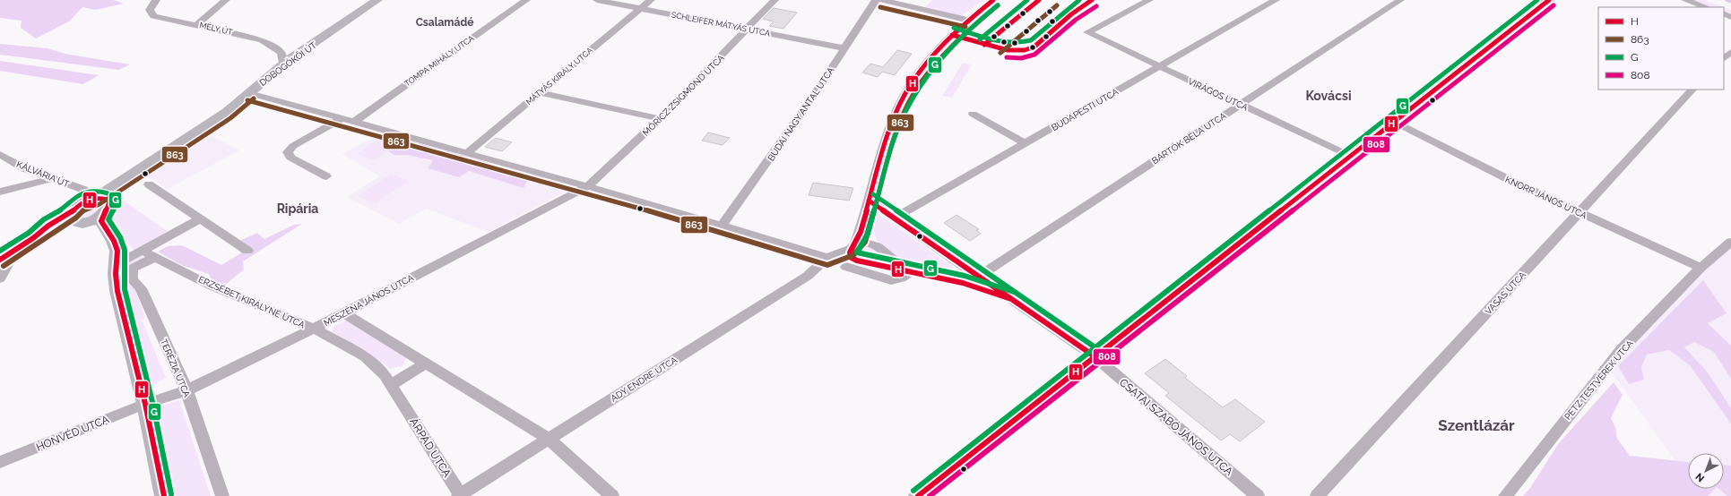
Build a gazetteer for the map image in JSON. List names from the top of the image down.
{
  "streets": {
    "main road": ["DOBOGÓKŐI ÚT"],
    "street": [
      "SCHLEIFER MÁTYÁS UTCA",
      "MÉLY ÚT",
      "TOMPA MIHÁLY UTCA",
      "MÁTYÁS KIRÁLY UTCA",
      "VIRÁGOS UTCA",
      "MÓRICZ ZSIGMOND UTCA",
      "BUDAPESTI UTCA",
      "BUDAI NAGY ANTAL UTCA",
      "BARTÓK BÉLA UTCA",
      "KÁLVÁRIA ÚT",
      "KNORR JÁNOS UTCA",
      "VASAS UTCA",
      "MESZÉNA JÁNOS UTCA",
      "ERZSÉBET KIRÁLYNÉ UTCA",
      "TERÉZIA UTCA",
      "ADY ENDRE UTCA",
      "PETZ TESTVÉREK UTCA",
      "CSATAI SZABÓ JÁNOS UTCA",
      "HONVÉD UTCA",
      "ÁRPÁD UTCA"
    ]
  },
  "crossings": [
    ["SCHLEIFER MÁTYÁS UTCA", "MÁTYÁS KIRÁLY UTCA"],
    ["SCHLEIFER MÁTYÁS UTCA", "MÓRICZ ZSIGMOND UTCA"],
    ["SCHLEIFER MÁTYÁS UTCA", "BUDAI NAGY ANTAL UTCA"],
    ["MÉLY ÚT", "DOBOGÓKŐI ÚT"],
    ["DOBOGÓKŐI ÚT", "KÁLVÁRIA ÚT"],
    ["VIRÁGOS UTCA", "BUDAPESTI UTCA"],
    ["VIRÁGOS UTCA", "BARTÓK BÉLA UTCA"],
    ["MÓRICZ ZSIGMOND UTCA", "MESZÉNA JÁNOS UTCA"],
    ["BUDAPESTI UTCA", "CSATAI SZABÓ JÁNOS UTCA"],
    ["BARTÓK BÉLA UTCA", "CSATAI SZABÓ JÁNOS UTCA"],
    ["KNORR JÁNOS UTCA", "VASAS UTCA"],
    ["KNORR JÁNOS UTCA", "PETZ TESTVÉREK UTCA"],
    ["MESZÉNA JÁNOS UTCA", "ERZSÉBET KIRÁLYNÉ UTCA"],
    ["MESZÉNA JÁNOS UTCA", "TERÉZIA UTCA"],
    ["MESZÉNA JÁNOS UTCA", "HONVÉD UTCA"],
    ["ERZSÉBET KIRÁLYNÉ UTCA", "TERÉZIA UTCA"],
    ["ERZSÉBET KIRÁLYNÉ UTCA", "ÁRPÁD UTCA"],
    ["ADY ENDRE UTCA", "ÁRPÁD UTCA"]
  ],
  "districts": [
    "Csalamádé",
    "Kovácsi",
    "Ripária",
    "Szentlázár"
  ],
  "lines": [
    "transit line H",
    "transit line G",
    "transit line 863",
    "transit line 808"
  ],
  "legend": [
    "H",
    "863",
    "G",
    "808"
  ],
  "north": "bottom left"
}
